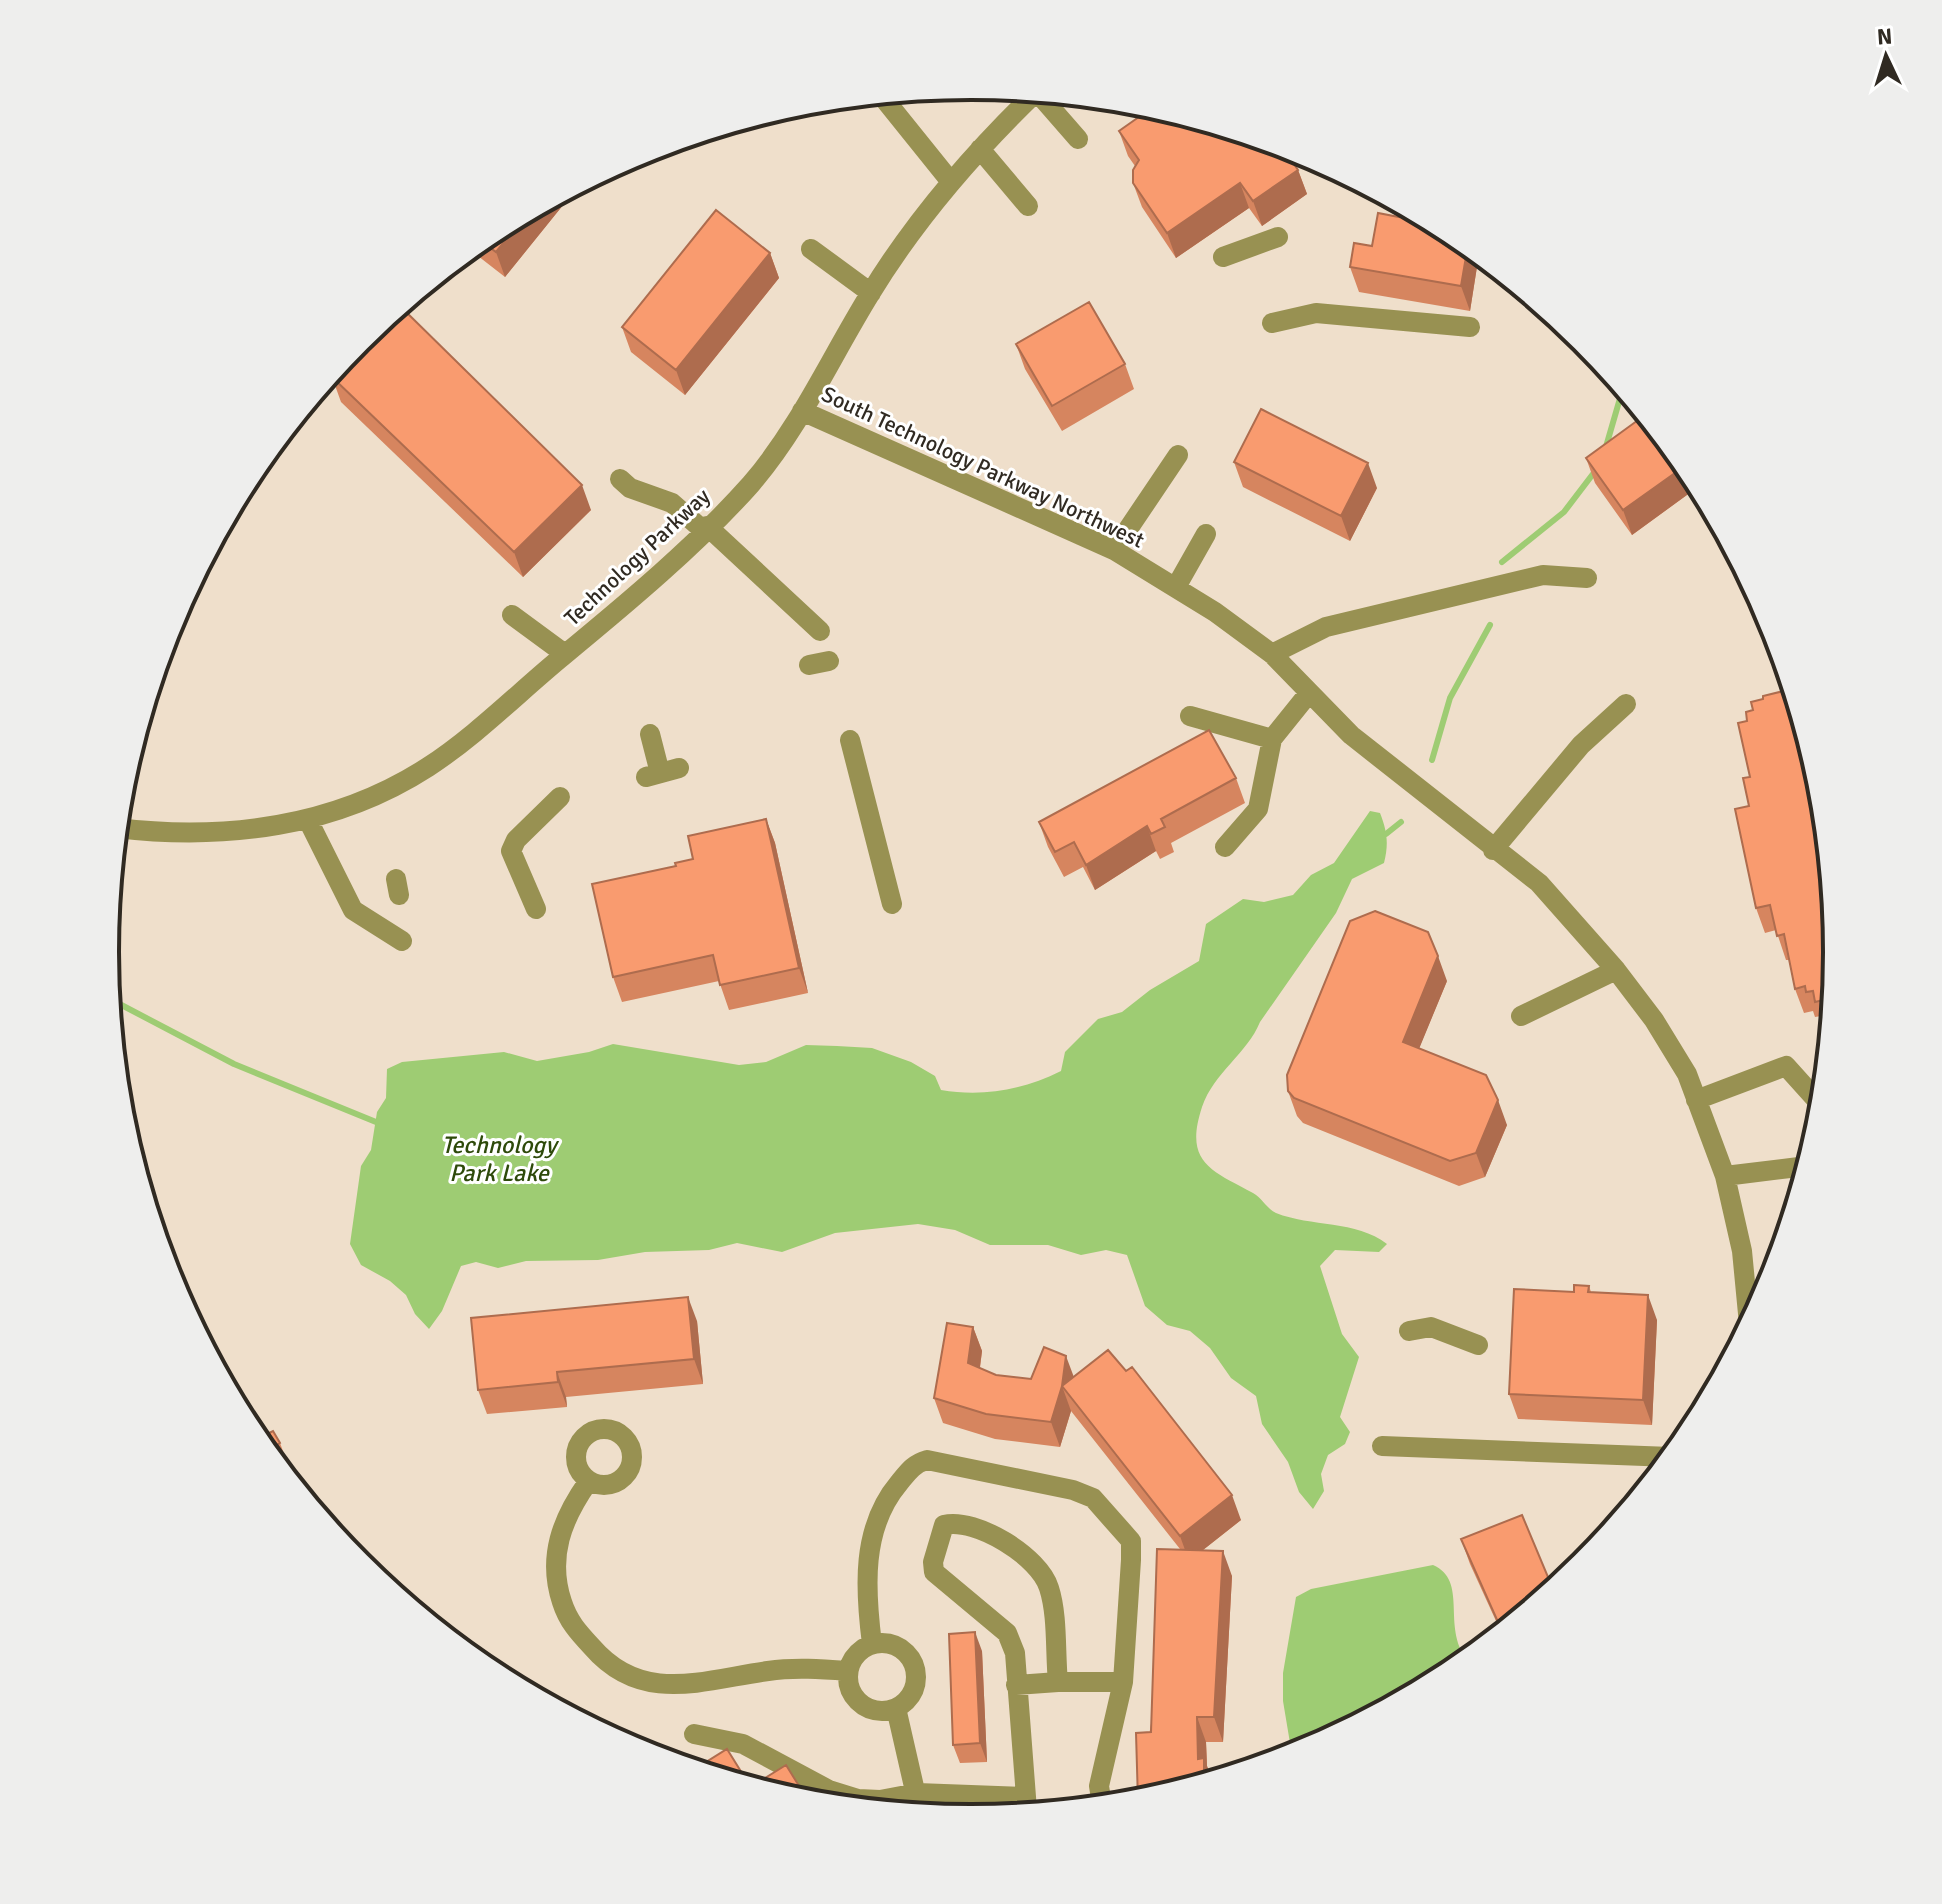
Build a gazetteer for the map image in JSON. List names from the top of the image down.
{
  "streets": {
    "street": ["South Technology Parkway Northwest", "Technology Parkway"]
  },
  "crossings": [
    ["South Technology Parkway Northwest", "Technology Parkway"]
  ],
  "water": ["Technology Park Lake"],
  "north": "top"
}
